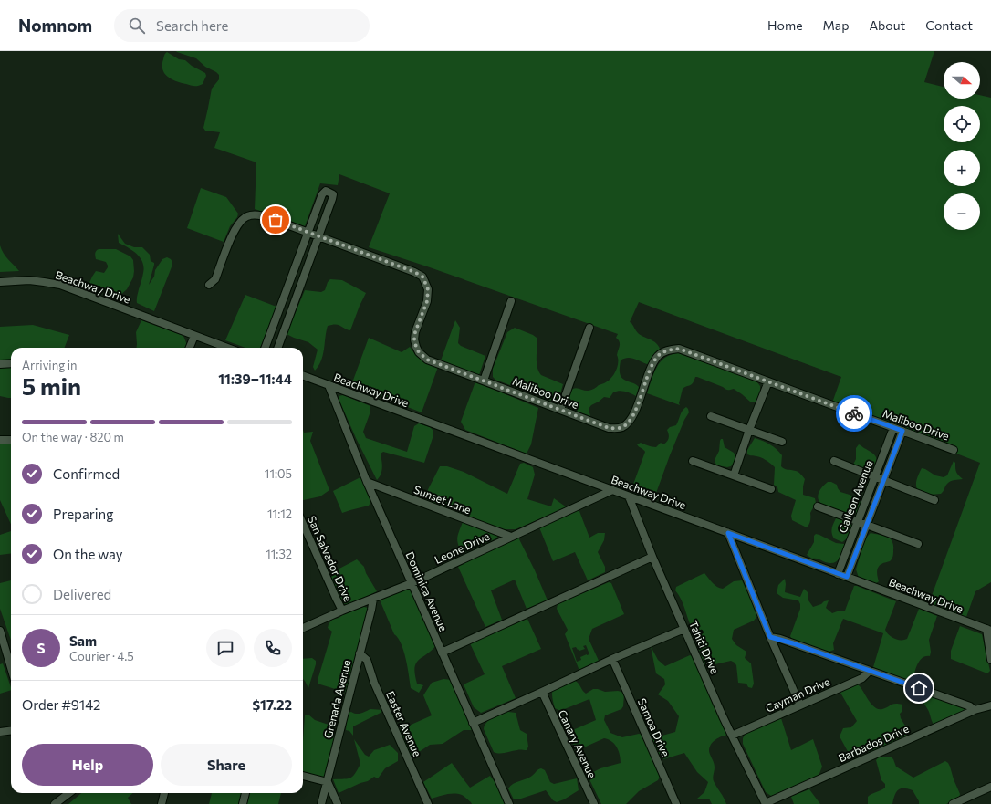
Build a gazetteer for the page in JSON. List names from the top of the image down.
{
  "streets": {
    "street": [
      "Beachway Drive",
      "Maliboo Drive",
      "Galleon Avenue",
      "Sunset Lane",
      "Leone Drive",
      "San Salvador Drive",
      "Dominica Avenue",
      "Tahiti Drive",
      "Cayman Drive",
      "Grenada Avenue",
      "Easter Avenue",
      "Samoa Drive",
      "Barbados Drive",
      "Canary Avenue"
    ]
  },
  "crossings": [
    ["Beachway Drive", "Galleon Avenue"],
    ["Beachway Drive", "Leone Drive"],
    ["Beachway Drive", "Dominica Avenue"],
    ["Beachway Drive", "Tahiti Drive"],
    ["Maliboo Drive", "Galleon Avenue"],
    ["Sunset Lane", "Leone Drive"],
    ["Sunset Lane", "Dominica Avenue"],
    ["Leone Drive", "San Salvador Drive"],
    ["Leone Drive", "Dominica Avenue"],
    ["Leone Drive", "Grenada Avenue"],
    ["Tahiti Drive", "Cayman Drive"],
    ["Tahiti Drive", "Barbados Drive"],
    ["Grenada Avenue", "Easter Avenue"]
  ],
  "north": "right",
  "page": {
    "header": "Nomnom",
    "search": "Search here",
    "nav": [
      "Home",
      "Map",
      "About",
      "Contact"
    ],
    "map_buttons": ["+", "−"],
    "heading": ["5 min", "Arriving in", "11:39–11:44"],
    "panel": [
      "Sam",
      "Courier · 4.5",
      "Order #9142",
      "$17.22"
    ],
    "bar": "On the way · 820 m",
    "list": [
      ["Confirmed", "11:05"],
      ["Preparing", "11:12"],
      ["On the way", "11:32"],
      "Delivered"
    ],
    "round": "S",
    "buttons": ["Help", "Share"]
  }
}
